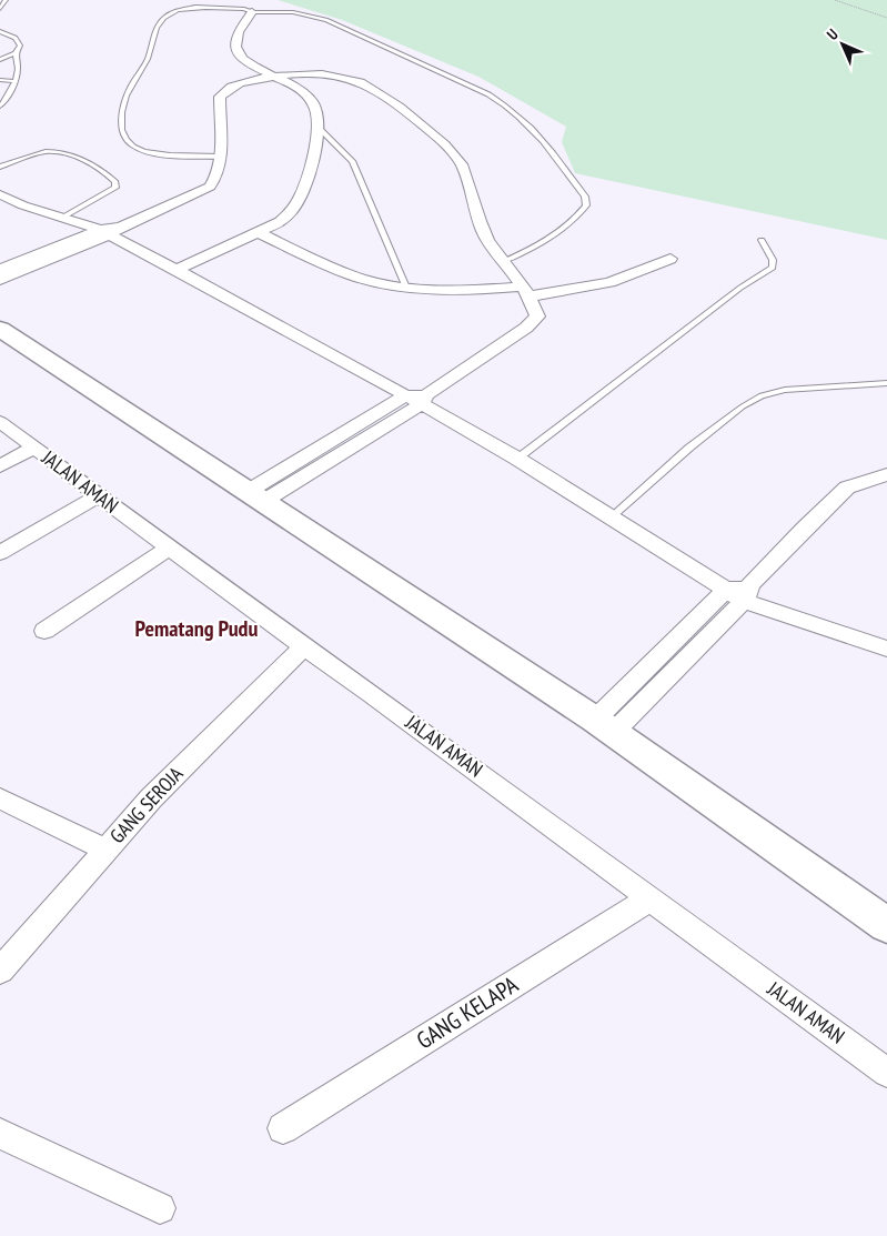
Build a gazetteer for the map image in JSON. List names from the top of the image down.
{
  "streets": {
    "street": ["JALAN AMAN", "GANG SEROJA", "GANG KELAPA"]
  },
  "crossings": [
    ["JALAN AMAN", "GANG SEROJA"],
    ["JALAN AMAN", "GANG KELAPA"]
  ],
  "districts": ["Pematang Pudu"],
  "north": "top left"
}
